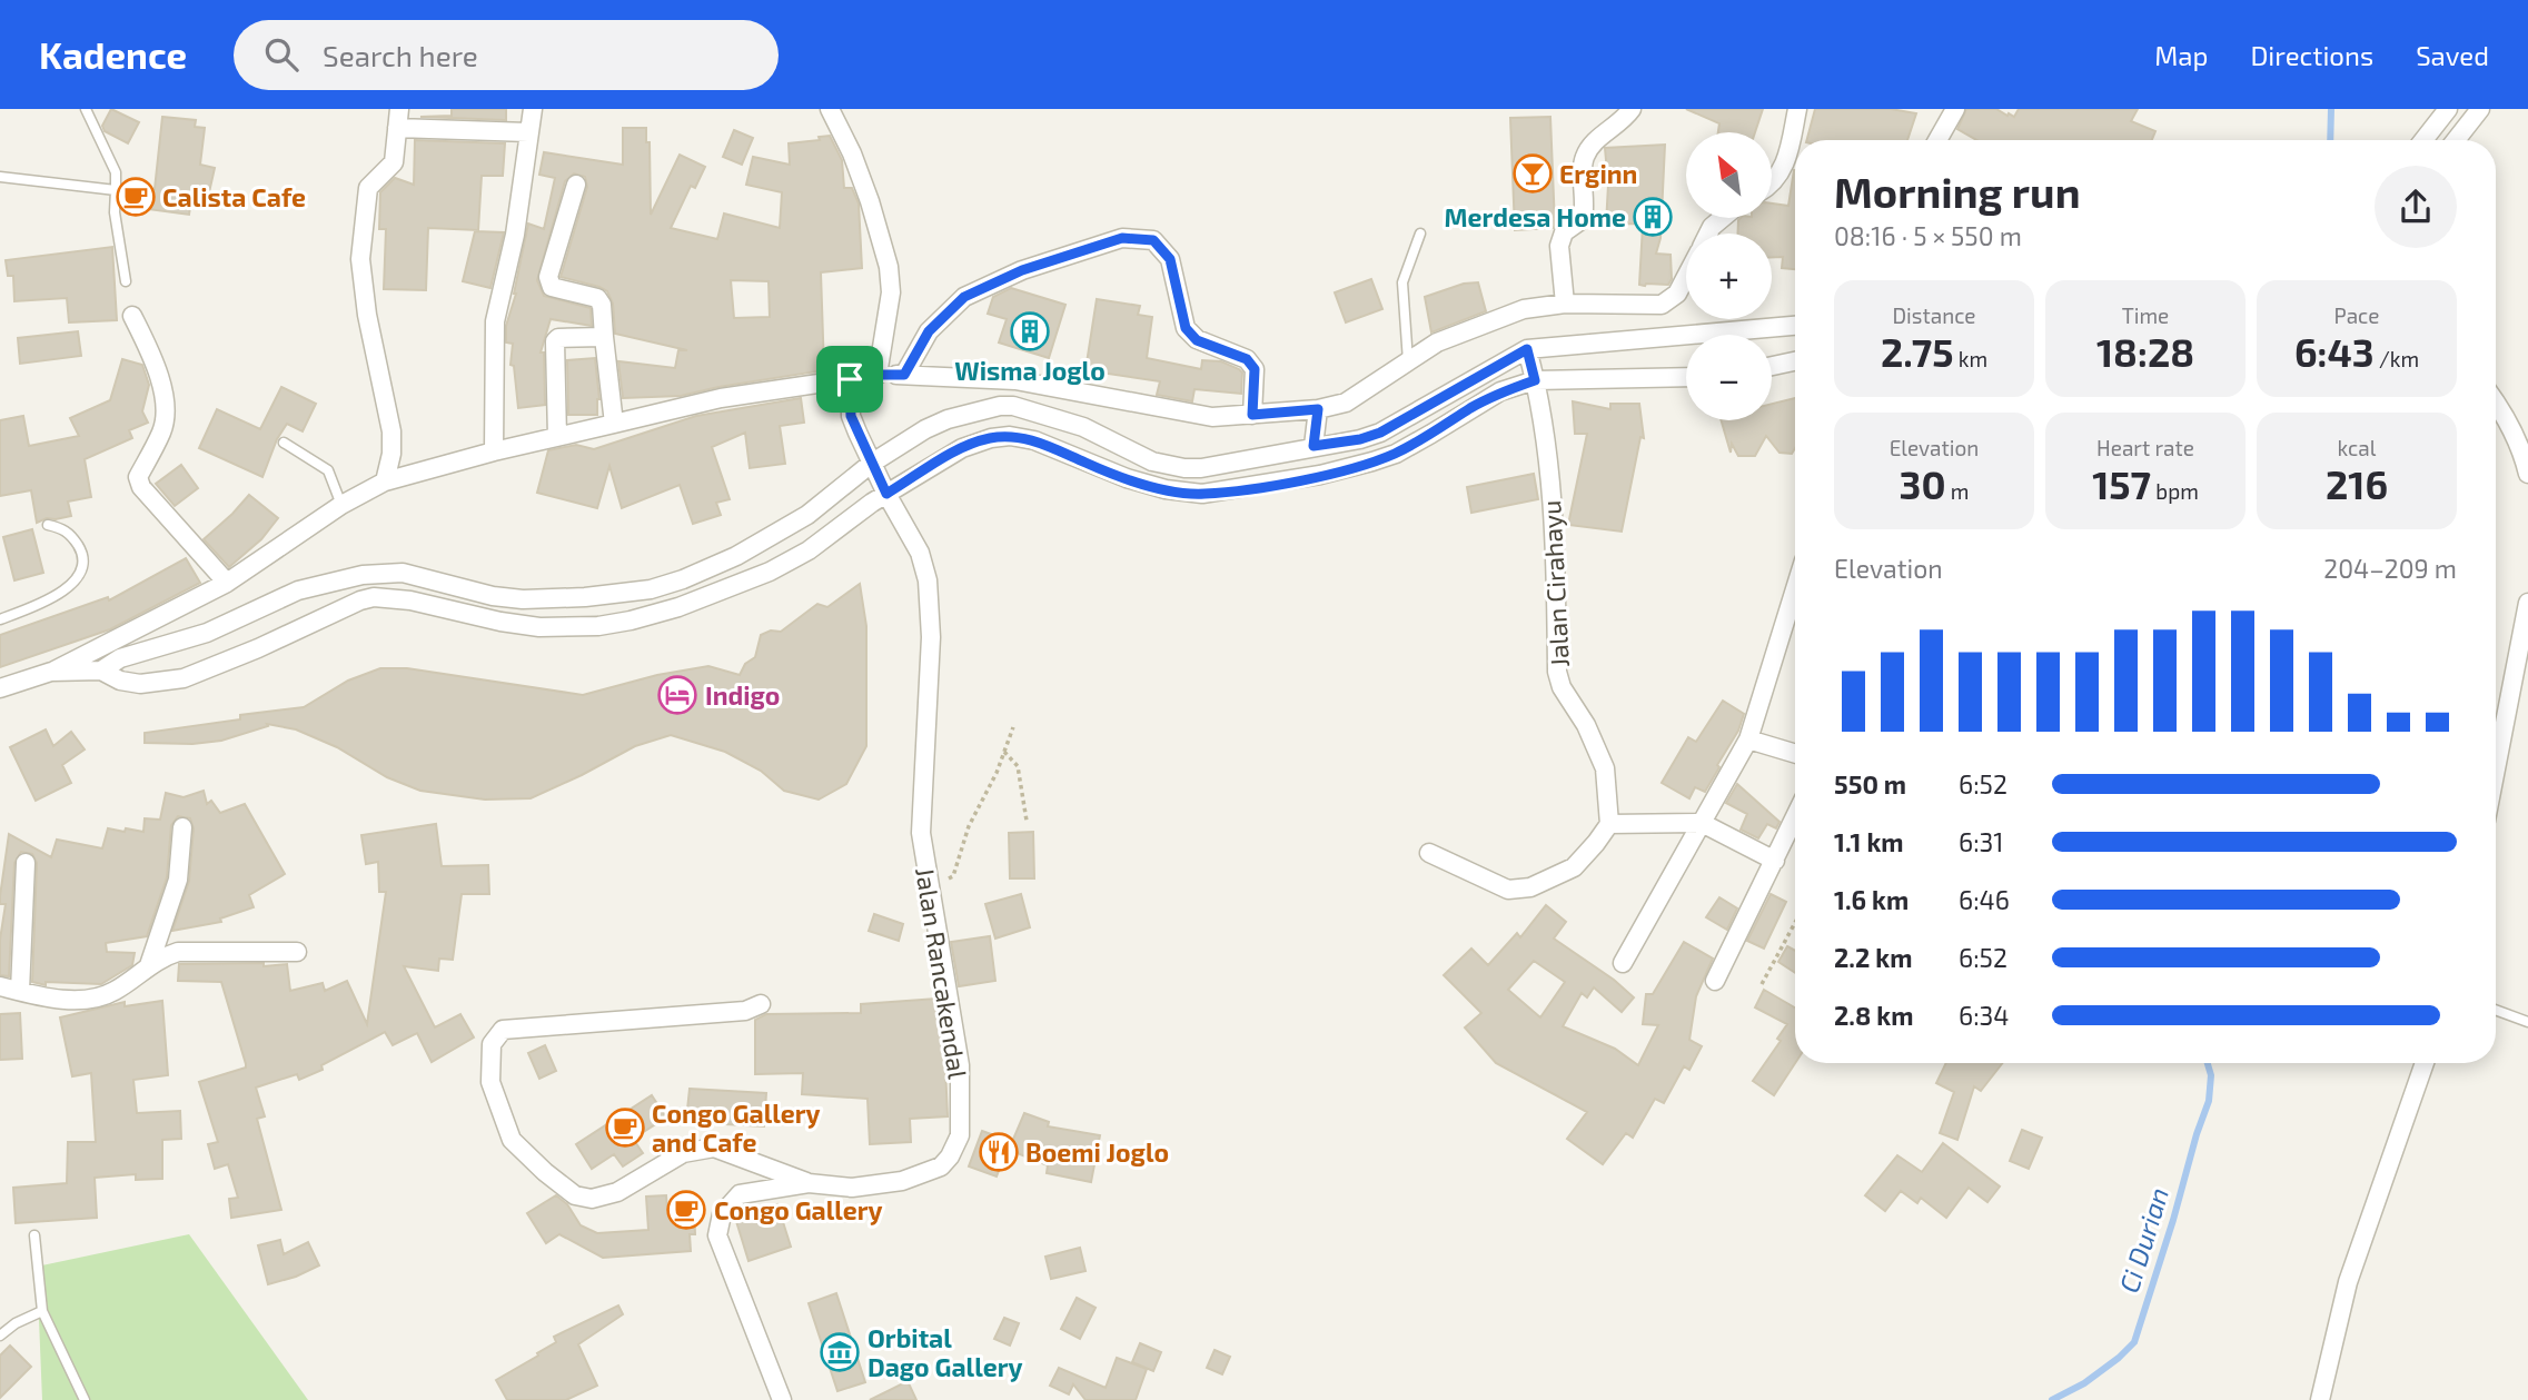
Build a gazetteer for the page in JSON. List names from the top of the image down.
{
  "streets": {
    "street": ["Jalan Cirahayu", "Jalan Rancakendal"]
  },
  "water": ["Ci Durian"],
  "places": {
    "bar": ["Erginn"],
    "cafe": ["Calista Cafe", "Congo Gallery and Cafe", "Congo Gallery"],
    "building": ["Merdesa Home", "Wisma Joglo"],
    "hotel": ["Indigo"],
    "restaurant": ["Boemi Joglo"],
    "museum": ["Orbital Dago Gallery"]
  },
  "north": "top left",
  "page": {
    "header": "Kadence",
    "search": "Search here",
    "nav": ["Map", "Directions", "Saved"],
    "map_buttons": ["+", "−"],
    "heading": ["Morning run", "08:16 · 5 × 550 m"],
    "stats": [
      ["Distance", "2.75 km"],
      ["Time", "18:28"],
      ["Pace", "6:43 /km"],
      ["Elevation", "30 m"],
      ["Heart rate", "157 bpm"],
      ["kcal", "216"]
    ],
    "chart": ["Elevation", "204–209 m"],
    "list": [
      {
        "name": "550 m",
        "note": "6:52"
      },
      {
        "name": "1.1 km",
        "note": "6:31"
      },
      {
        "name": "1.6 km",
        "note": "6:46"
      },
      {
        "name": "2.2 km",
        "note": "6:52"
      },
      {
        "name": "2.8 km",
        "note": "6:34"
      }
    ]
  }
}
